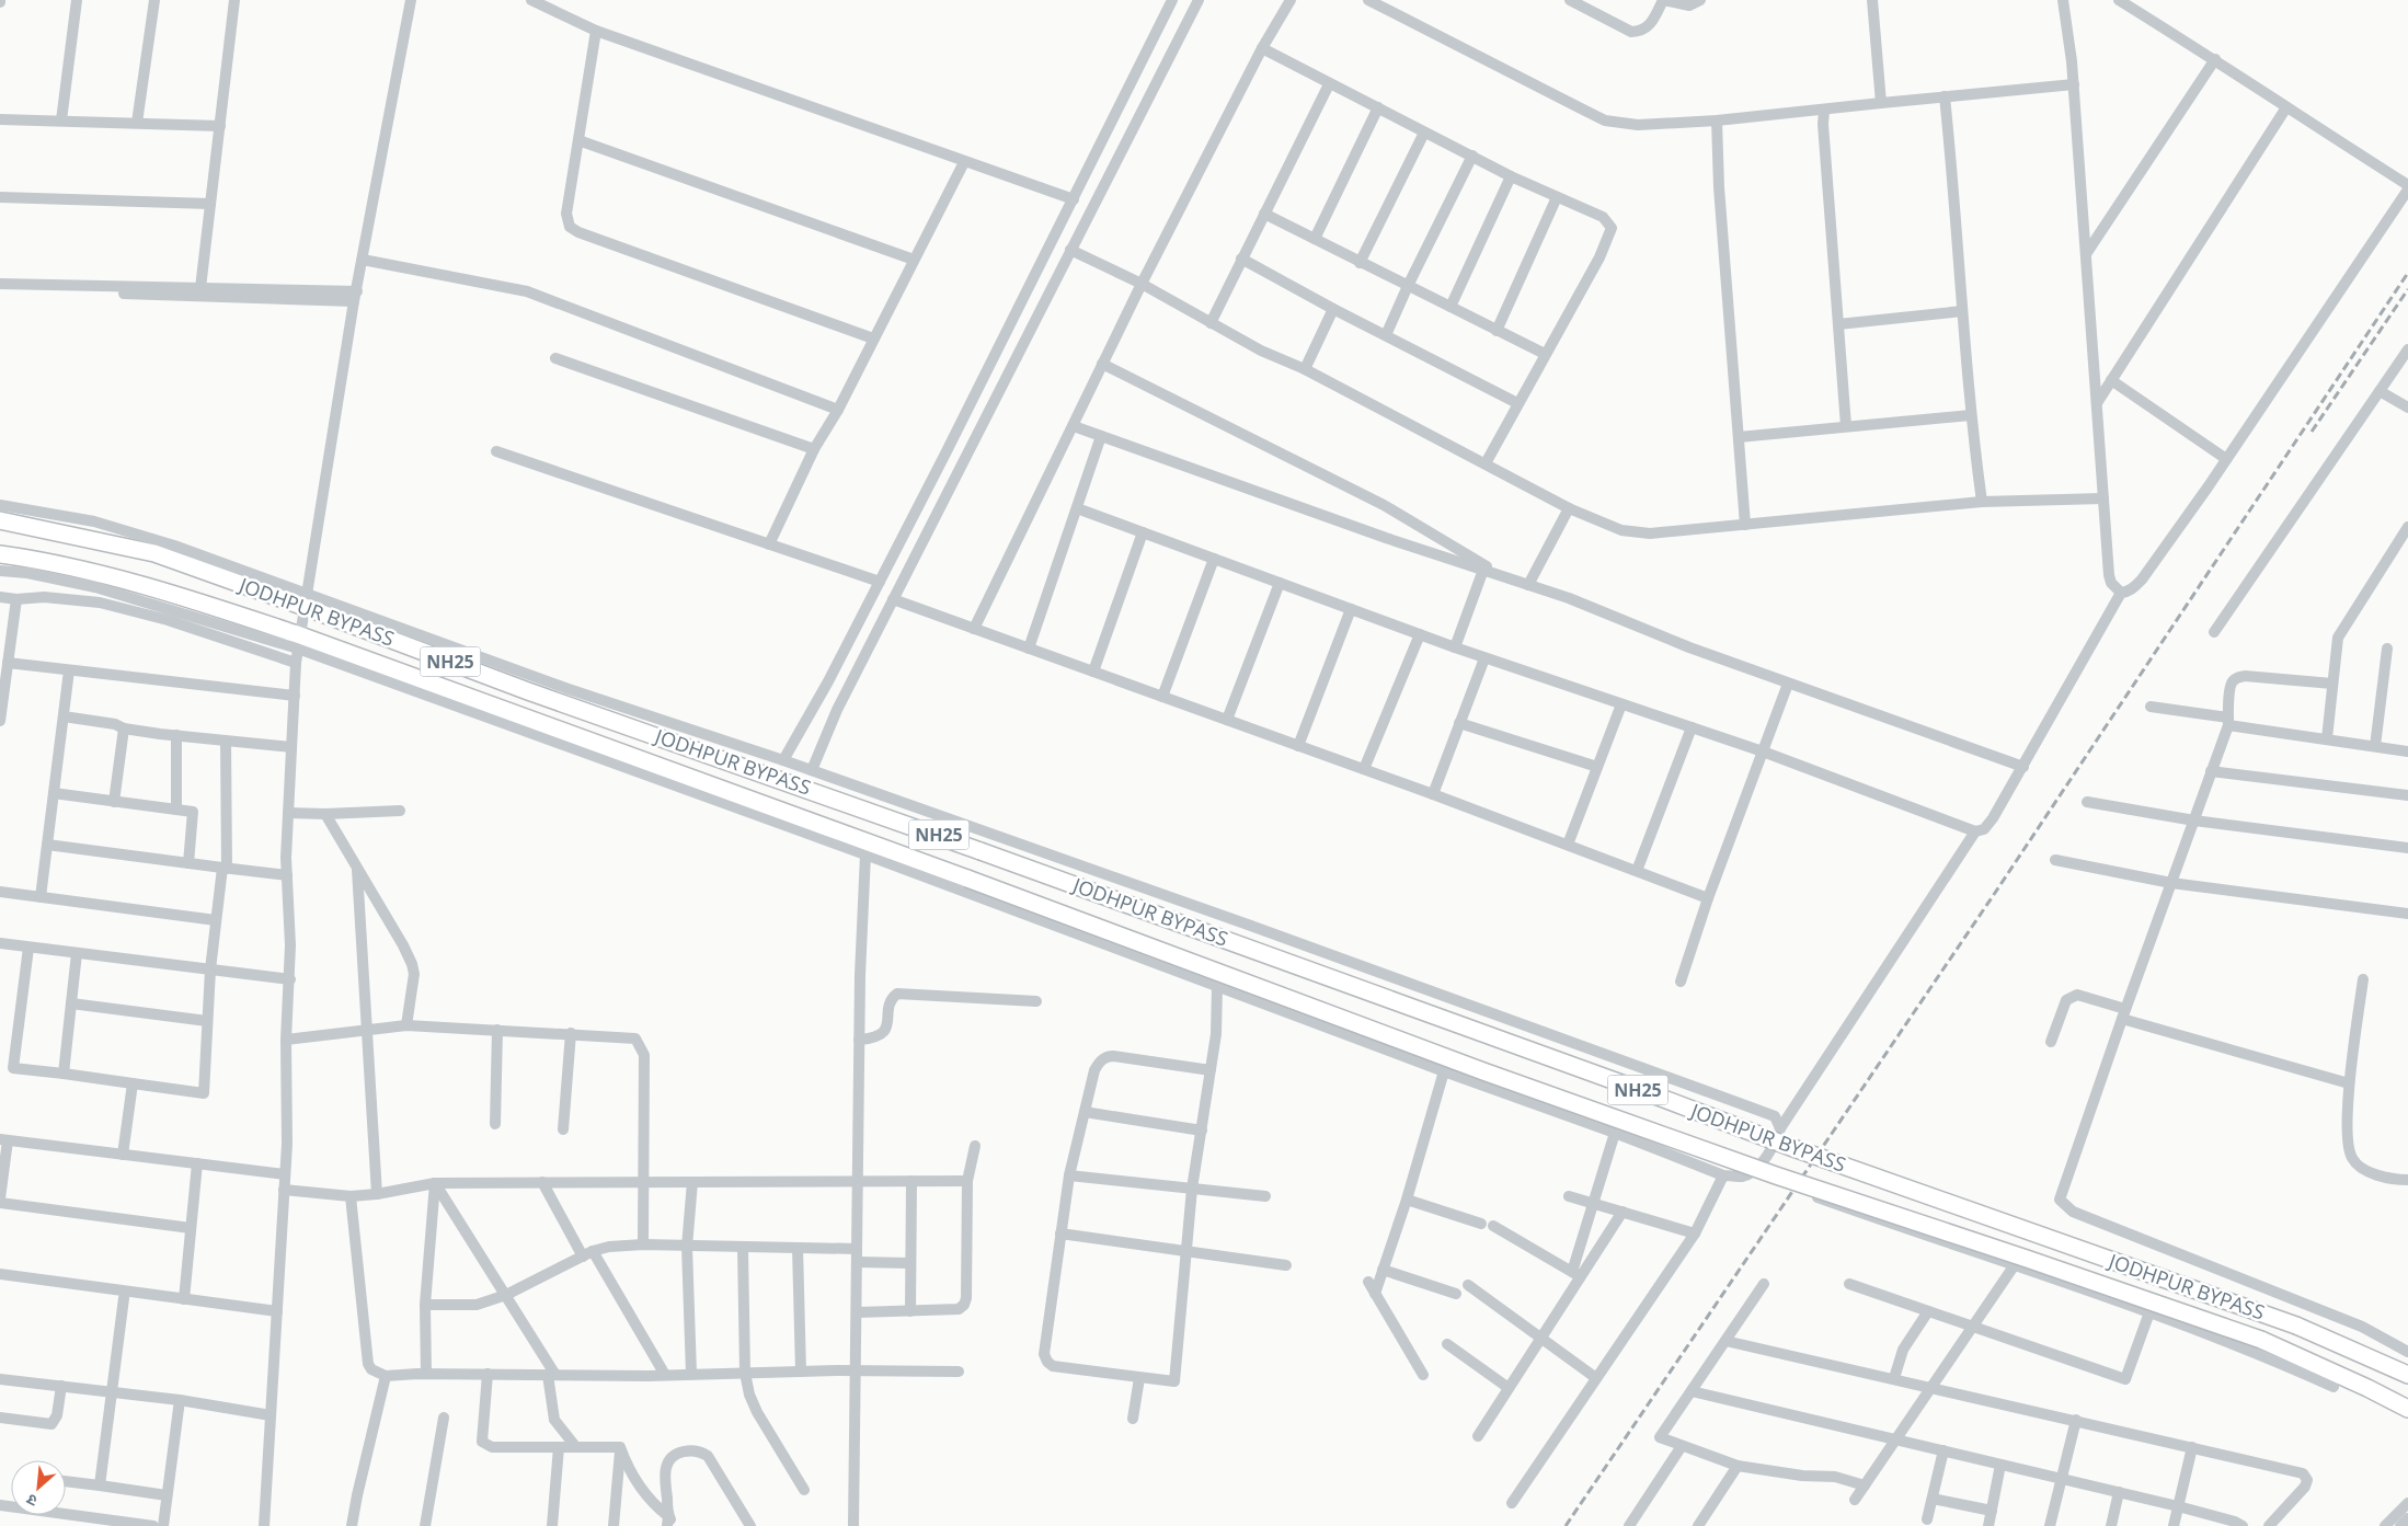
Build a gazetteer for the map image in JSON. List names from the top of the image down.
{
  "streets": {
    "highway": ["JODHPUR BYPASS", "NH25"]
  },
  "north": "bottom left"
}
